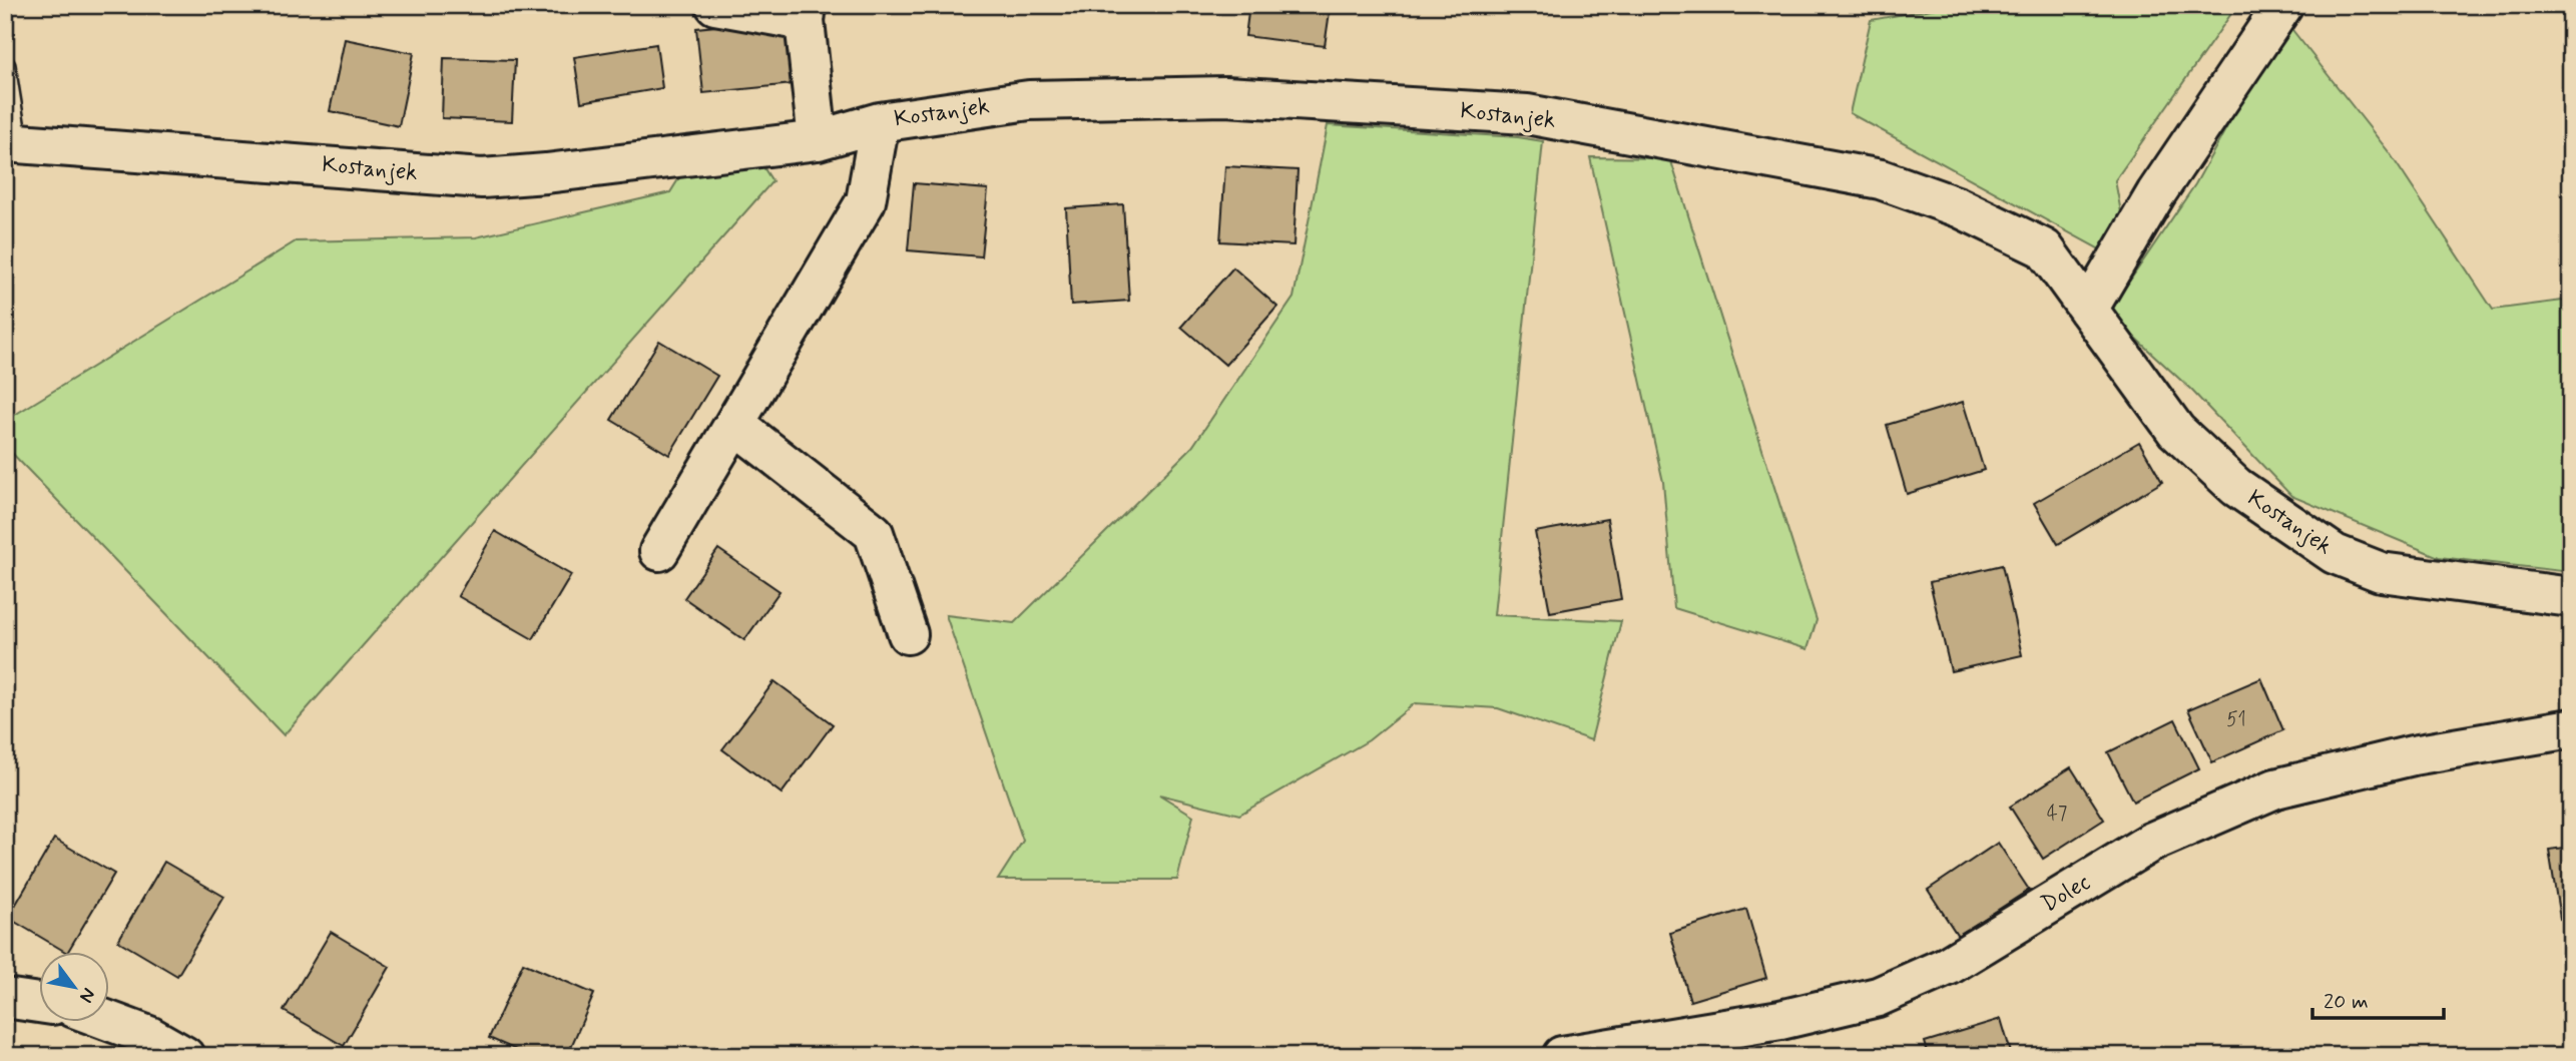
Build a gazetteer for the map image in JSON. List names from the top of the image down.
{
  "streets": {
    "street": ["Kostanjek", "Dolec"]
  },
  "house_numbers": ["51", "47"],
  "scale_bar": "20 m",
  "north": "bottom right"
}
